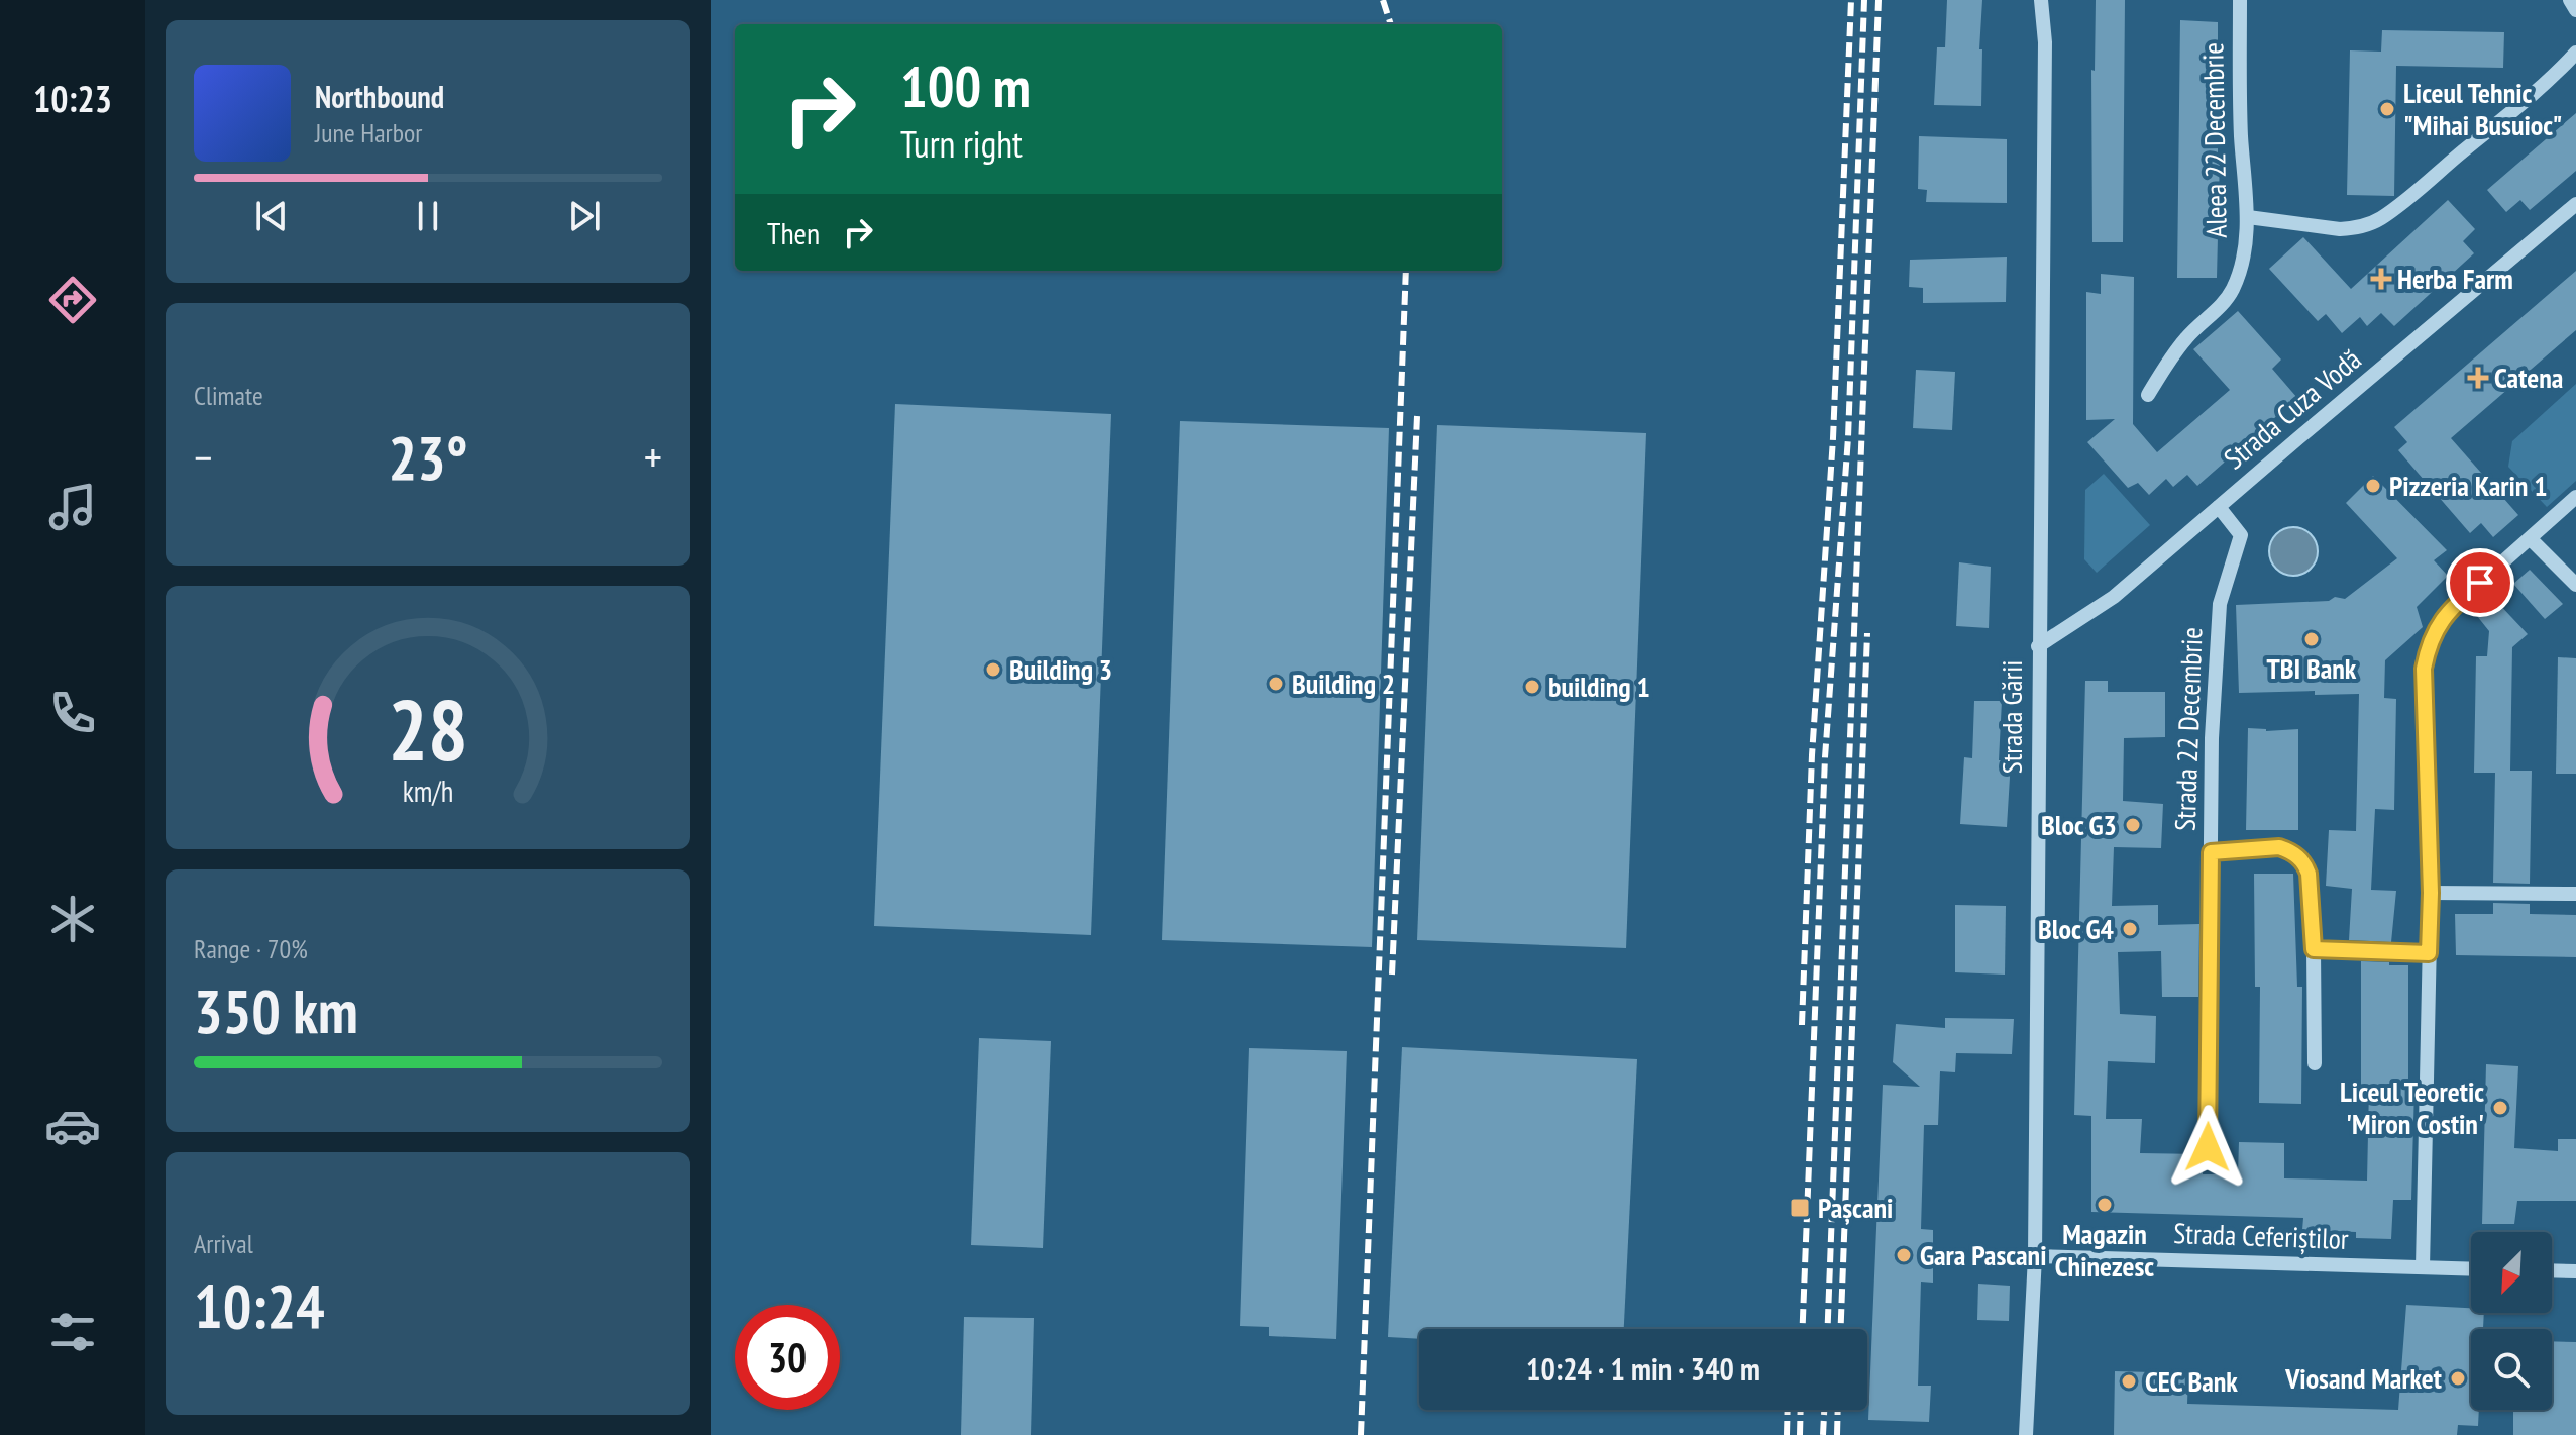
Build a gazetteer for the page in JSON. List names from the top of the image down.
{
  "streets": {
    "street": [
      "Aleea 22 Decembrie",
      "Strada Cuza Vodă",
      "Strada Gării",
      "Strada 22 Decembrie",
      "Strada Ceferiștilor"
    ]
  },
  "crossings": [
    ["Strada Cuza Vodă", "Strada Gării"],
    ["Strada Cuza Vodă", "Strada 22 Decembrie"],
    ["Strada Gării", "Strada Ceferiștilor"]
  ],
  "places": {
    "other": [
      "Liceul Tehnic \"Mihai Busuioc\"",
      "Pizzeria Karin 1",
      "TBI Bank",
      "Building 3",
      "Building 2",
      "building 1",
      "Bloc G3",
      "Bloc G4",
      "Liceul Teoretic 'Miron Costin'",
      "Magazin Chinezesc",
      "Gara Pascani",
      "Viosand Market",
      "CEC Bank"
    ],
    "health": ["Herba Farm", "Catena"],
    "transit": ["Pașcani"]
  },
  "north": "bottom left",
  "page": {
    "tabs": "10:23",
    "turn": ["100 m", "Turn right"],
    "song": ["Northbound", "June Harbor"],
    "then": "Then",
    "tile": [
      "Climate",
      ["Range · 70%", "350 km"],
      ["Arrival", "10:24"]
    ],
    "heat": ["−", "23°", "+"],
    "limit": "30",
    "trip": "10:24 · 1 min · 340 m",
    "gauge": ["28", "km/h"]
  }
}
